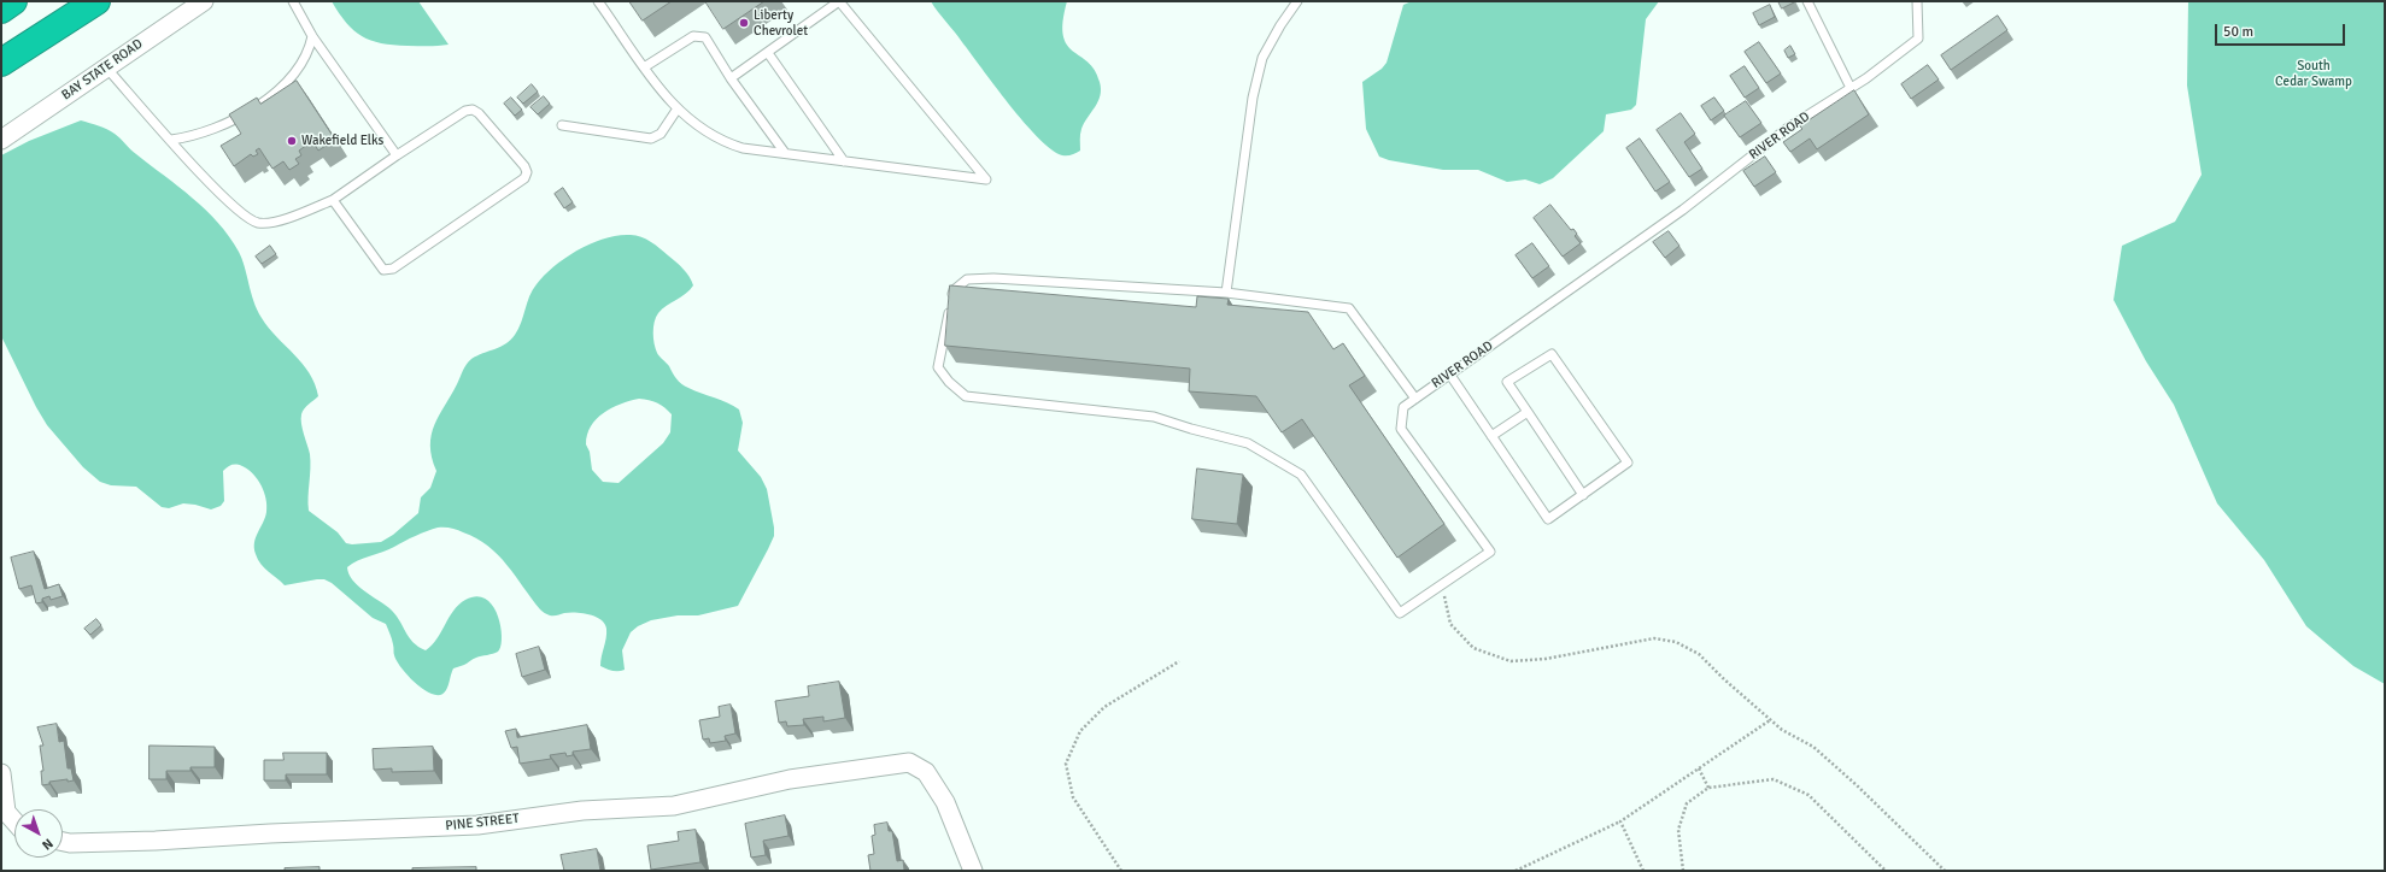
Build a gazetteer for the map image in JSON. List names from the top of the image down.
{
  "streets": {
    "street": ["BAY STATE ROAD", "PINE STREET"],
    "lane": ["RIVER ROAD"]
  },
  "parks": ["South Cedar Swamp"],
  "places": ["Liberty Chevrolet", "Wakefield Elks"],
  "scale_bar": "50 m",
  "north": "bottom right"
}
